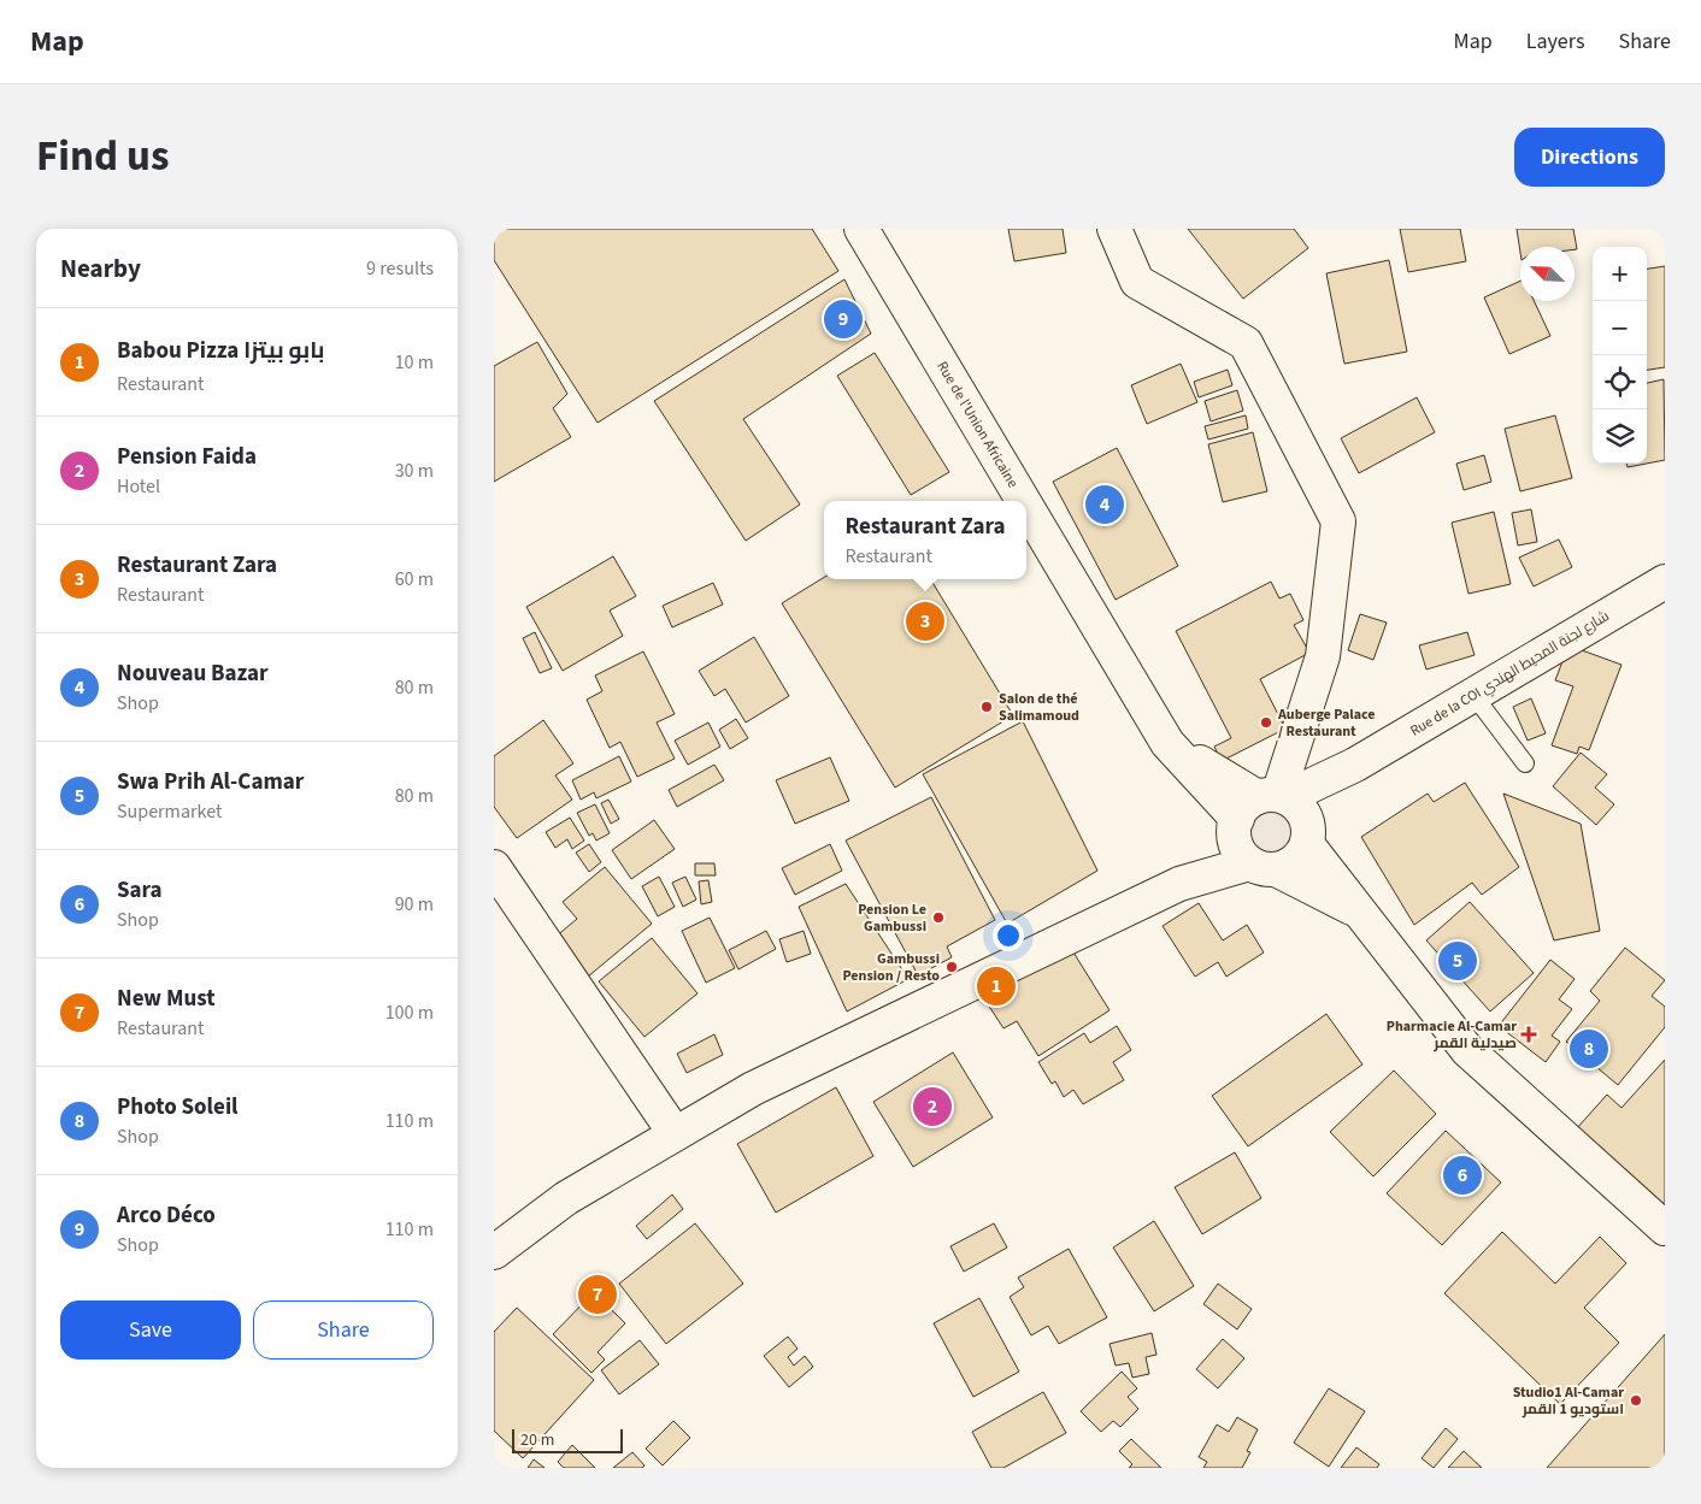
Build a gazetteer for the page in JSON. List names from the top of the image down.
{
  "streets": {
    "street": ["Rue de l'Union Africaine", "Rue de la COI شارع لجنة المحيط الهندي"]
  },
  "crossings": [
    ["Rue de l'Union Africaine", "Rue de la COI شارع لجنة المحيط الهندي"]
  ],
  "places": {
    "other": [
      "Salon de thé Salimamoud",
      "Auberge Palace / Restaurant",
      "Pension Le Gambussi",
      "Gambussi Pension / Resto",
      "Studio1 Al-Camar استوديو 1 القمر"
    ],
    "health": ["Pharmacie Al-Camar صيدلية القمر"]
  },
  "scale_bar": "20 m",
  "north": "top left",
  "page": {
    "header": "Map",
    "nav": ["Map", "Layers", "Share"],
    "title": "Find us",
    "buttons": [
      "Directions",
      ["Save", "Share"]
    ],
    "heading": ["Nearby", "9 results"],
    "map_buttons": ["+", "−"],
    "pins": [
      "9",
      "4",
      "3",
      "5",
      "1",
      "8",
      "2",
      "6",
      "7"
    ],
    "list": [
      {
        "mark": "1",
        "name": "Babou Pizza بابو بيتزا",
        "note": "Restaurant",
        "value": "10 m"
      },
      {
        "mark": "2",
        "name": "Pension Faida",
        "note": "Hotel",
        "value": "30 m"
      },
      {
        "mark": "3",
        "name": "Restaurant Zara",
        "note": "Restaurant",
        "value": "60 m"
      },
      {
        "mark": "4",
        "name": "Nouveau Bazar",
        "note": "Shop",
        "value": "80 m"
      },
      {
        "mark": "5",
        "name": "Swa Prih Al-Camar",
        "note": "Supermarket",
        "value": "80 m"
      },
      {
        "mark": "6",
        "name": "Sara",
        "note": "Shop",
        "value": "90 m"
      },
      {
        "mark": "7",
        "name": "New Must",
        "note": "Restaurant",
        "value": "100 m"
      },
      {
        "mark": "8",
        "name": "Photo Soleil",
        "note": "Shop",
        "value": "110 m"
      },
      {
        "mark": "9",
        "name": "Arco Déco",
        "note": "Shop",
        "value": "110 m"
      }
    ],
    "popup": ["Restaurant Zara", "Restaurant"],
    "scale": "20 m"
  }
}
